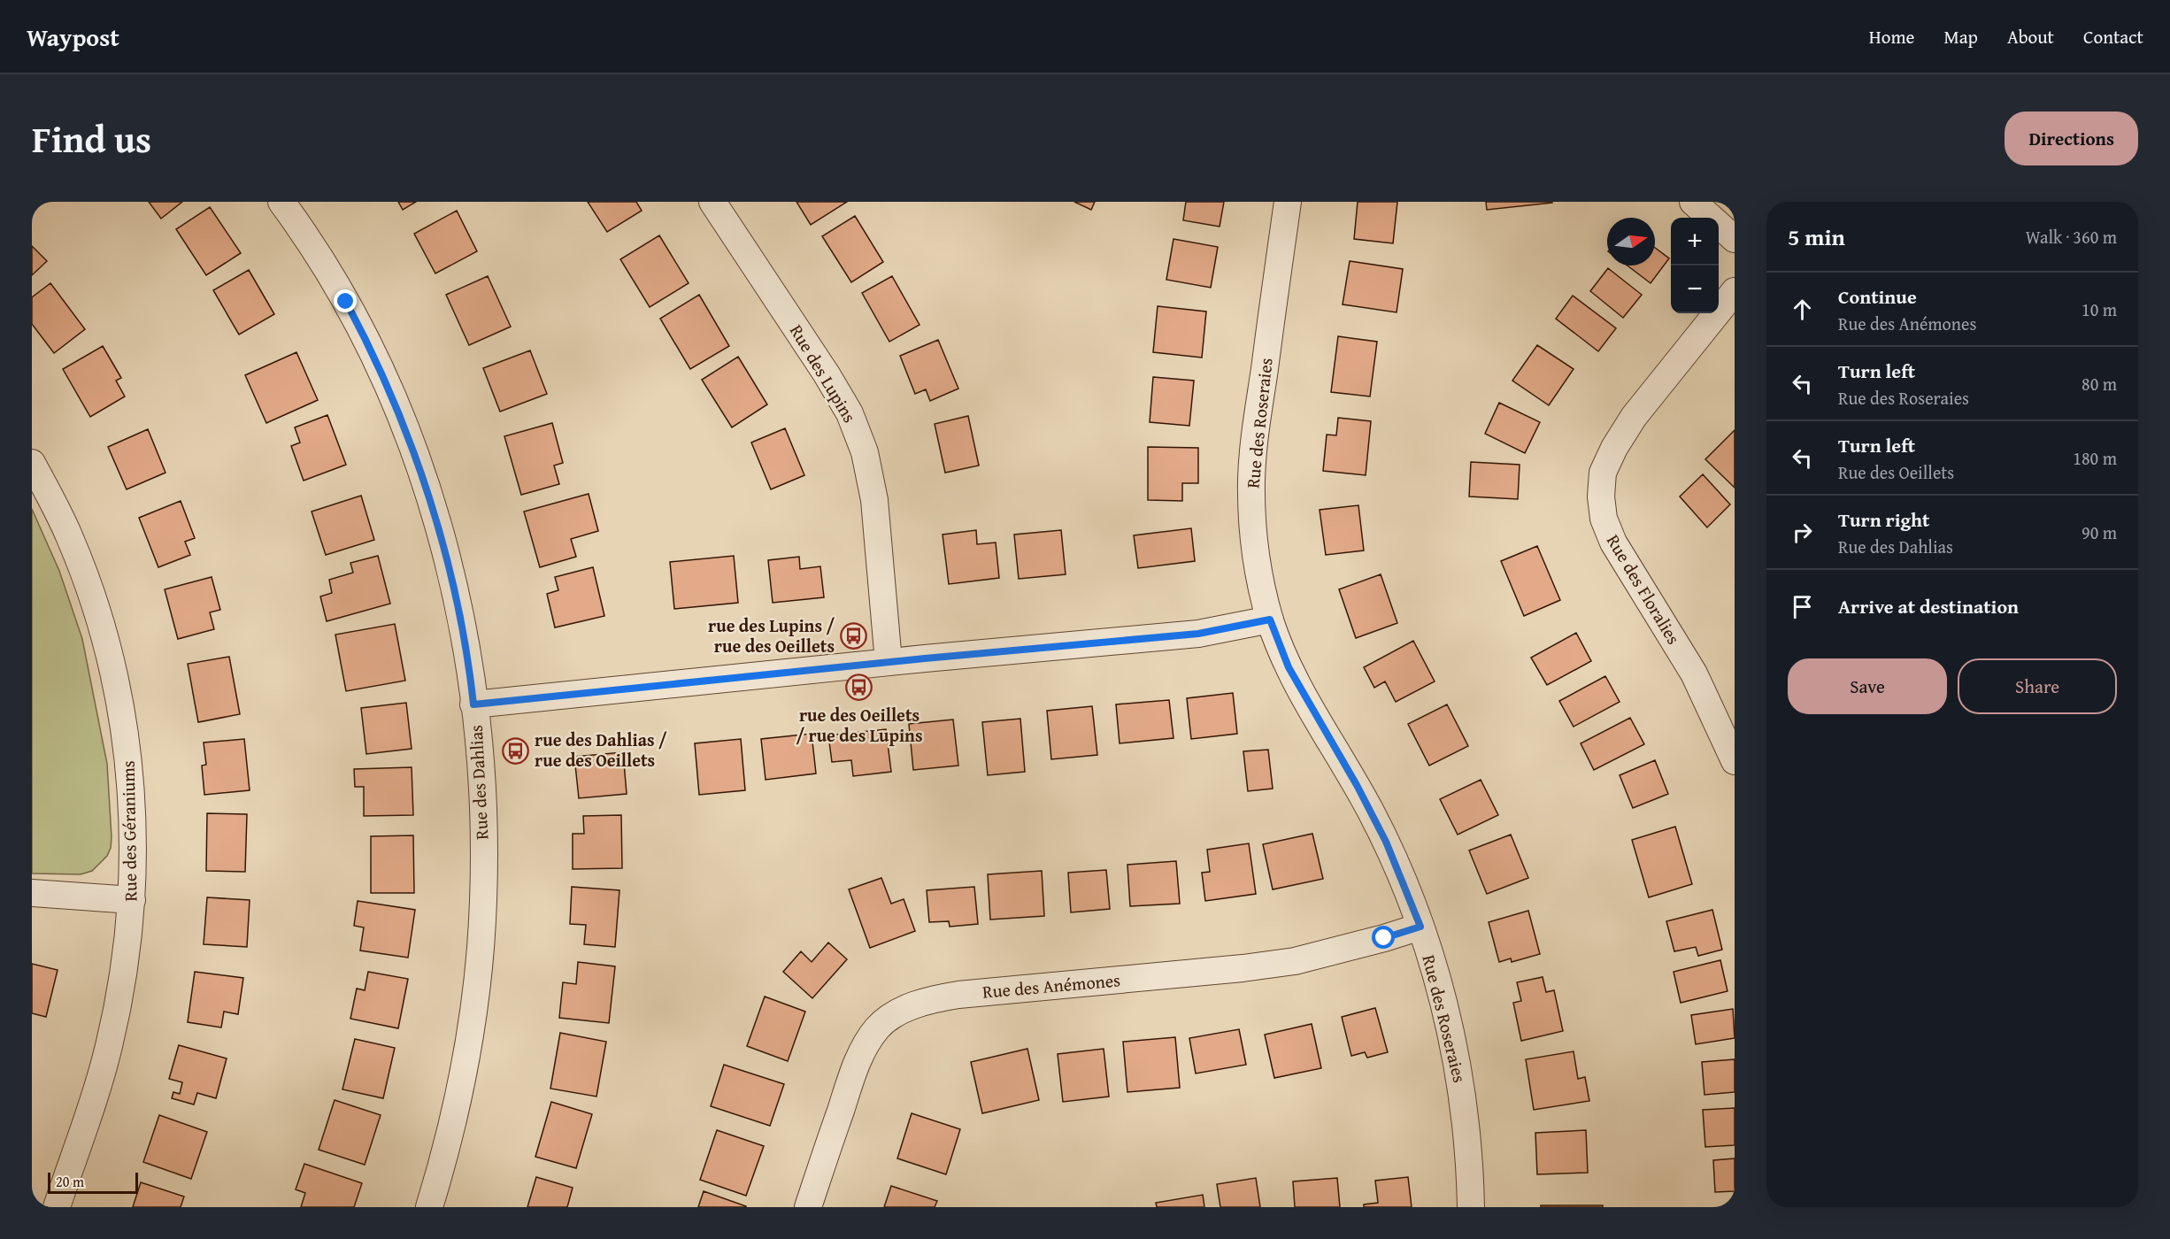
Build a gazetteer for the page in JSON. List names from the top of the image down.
{
  "streets": {
    "street": [
      "Rue des Lupins",
      "Rue des Roseraies",
      "Rue des Floralies",
      "Rue des Dahlias",
      "Rue des Géraniums",
      "Rue des Anémones"
    ]
  },
  "crossings": [
    ["Rue des Roseraies", "Rue des Anémones"]
  ],
  "places": {
    "bus stop": ["rue des Lupins / rue des Oeillets", "rue des Oeillets / rue des Lupins", "rue des Dahlias / rue des Oeillets"]
  },
  "scale_bar": "20 m",
  "north": "right",
  "page": {
    "header": "Waypost",
    "nav": [
      "Home",
      "Map",
      "About",
      "Contact"
    ],
    "title": "Find us",
    "buttons": [
      "Directions",
      ["Save", "Share"]
    ],
    "heading": ["5 min", "Walk · 360 m"],
    "map_buttons": ["+", "−"],
    "list": [
      ["Continue", "Rue des Anémones", "10 m"],
      ["Turn left", "Rue des Roseraies", "80 m"],
      ["Turn left", "Rue des Oeillets", "180 m"],
      ["Turn right", "Rue des Dahlias", "90 m"],
      "Arrive at destination"
    ],
    "scale": "20 m"
  }
}
